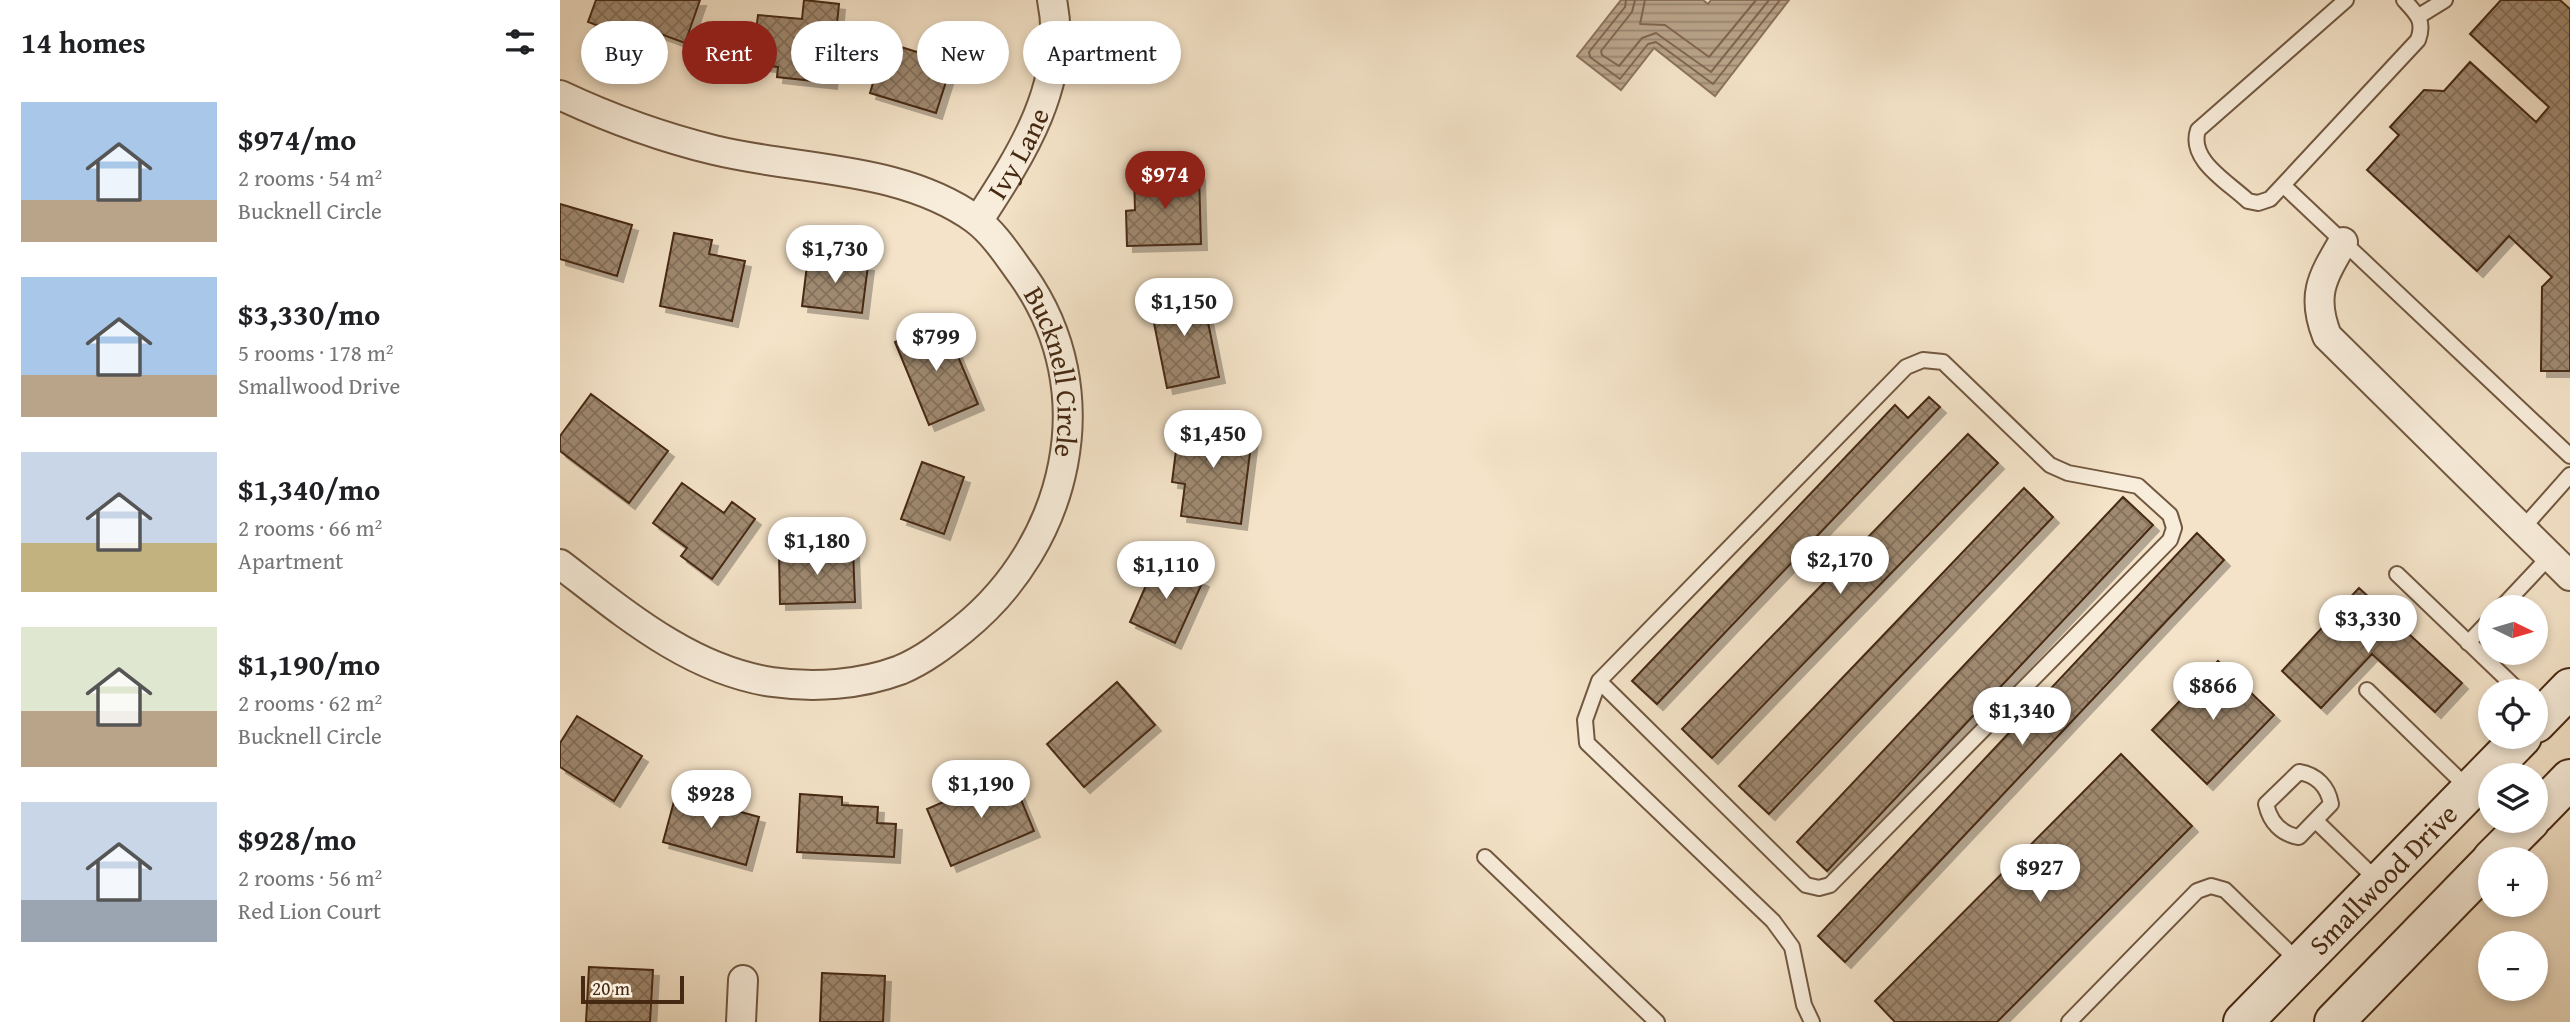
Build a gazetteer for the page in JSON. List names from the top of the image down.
{
  "streets": {
    "main road": ["Smallwood Drive"],
    "street": ["Ivy Lane", "Bucknell Circle"]
  },
  "crossings": [
    ["Ivy Lane", "Bucknell Circle"]
  ],
  "scale_bar": "20 m",
  "north": "right",
  "page": {
    "heading": "14 homes",
    "chip": [
      "Buy",
      "Rent",
      "Filters",
      "New",
      "Apartment"
    ],
    "list": [
      {
        "name": "$974/mo",
        "note": "2 rooms · 54 m² · Bucknell Circle"
      },
      {
        "name": "$3,330/mo",
        "note": "5 rooms · 178 m² · Smallwood Drive"
      },
      {
        "name": "$1,340/mo",
        "note": "2 rooms · 66 m² · Apartment"
      },
      {
        "name": "$1,190/mo",
        "note": "2 rooms · 62 m² · Bucknell Circle"
      },
      {
        "name": "$928/mo",
        "note": "2 rooms · 56 m² · Red Lion Court"
      }
    ],
    "price": [
      "$974",
      "$1,730",
      "$1,150",
      "$799",
      "$1,450",
      "$1,180",
      "$2,170",
      "$1,110",
      "$3,330",
      "$866",
      "$1,340",
      "$1,190",
      "$928",
      "$927"
    ],
    "map_buttons": ["+", "−"],
    "scale": "20 m"
  }
}
